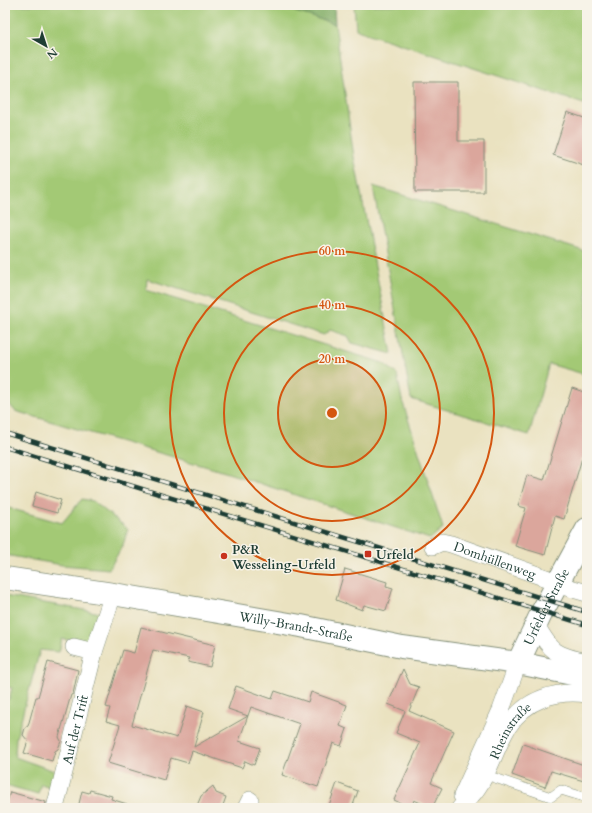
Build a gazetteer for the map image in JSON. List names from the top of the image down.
{
  "streets": {
    "main road": ["Urfelder Straße", "Willy-Brandt-Straße"],
    "street": ["Domhüllenweg", "Auf der Trift", "Rheinstraße"]
  },
  "crossings": [
    ["Domhüllenweg", "Urfelder Straße"],
    ["Urfelder Straße", "Willy-Brandt-Straße"],
    ["Urfelder Straße", "Rheinstraße"],
    ["Willy-Brandt-Straße", "Auf der Trift"],
    ["Willy-Brandt-Straße", "Rheinstraße"]
  ],
  "places": {
    "transit": ["Urfeld"],
    "other": ["P&R Wesseling-Urfeld"]
  },
  "north": "bottom right",
  "rings": ["60 m", "40 m", "20 m"]
}
